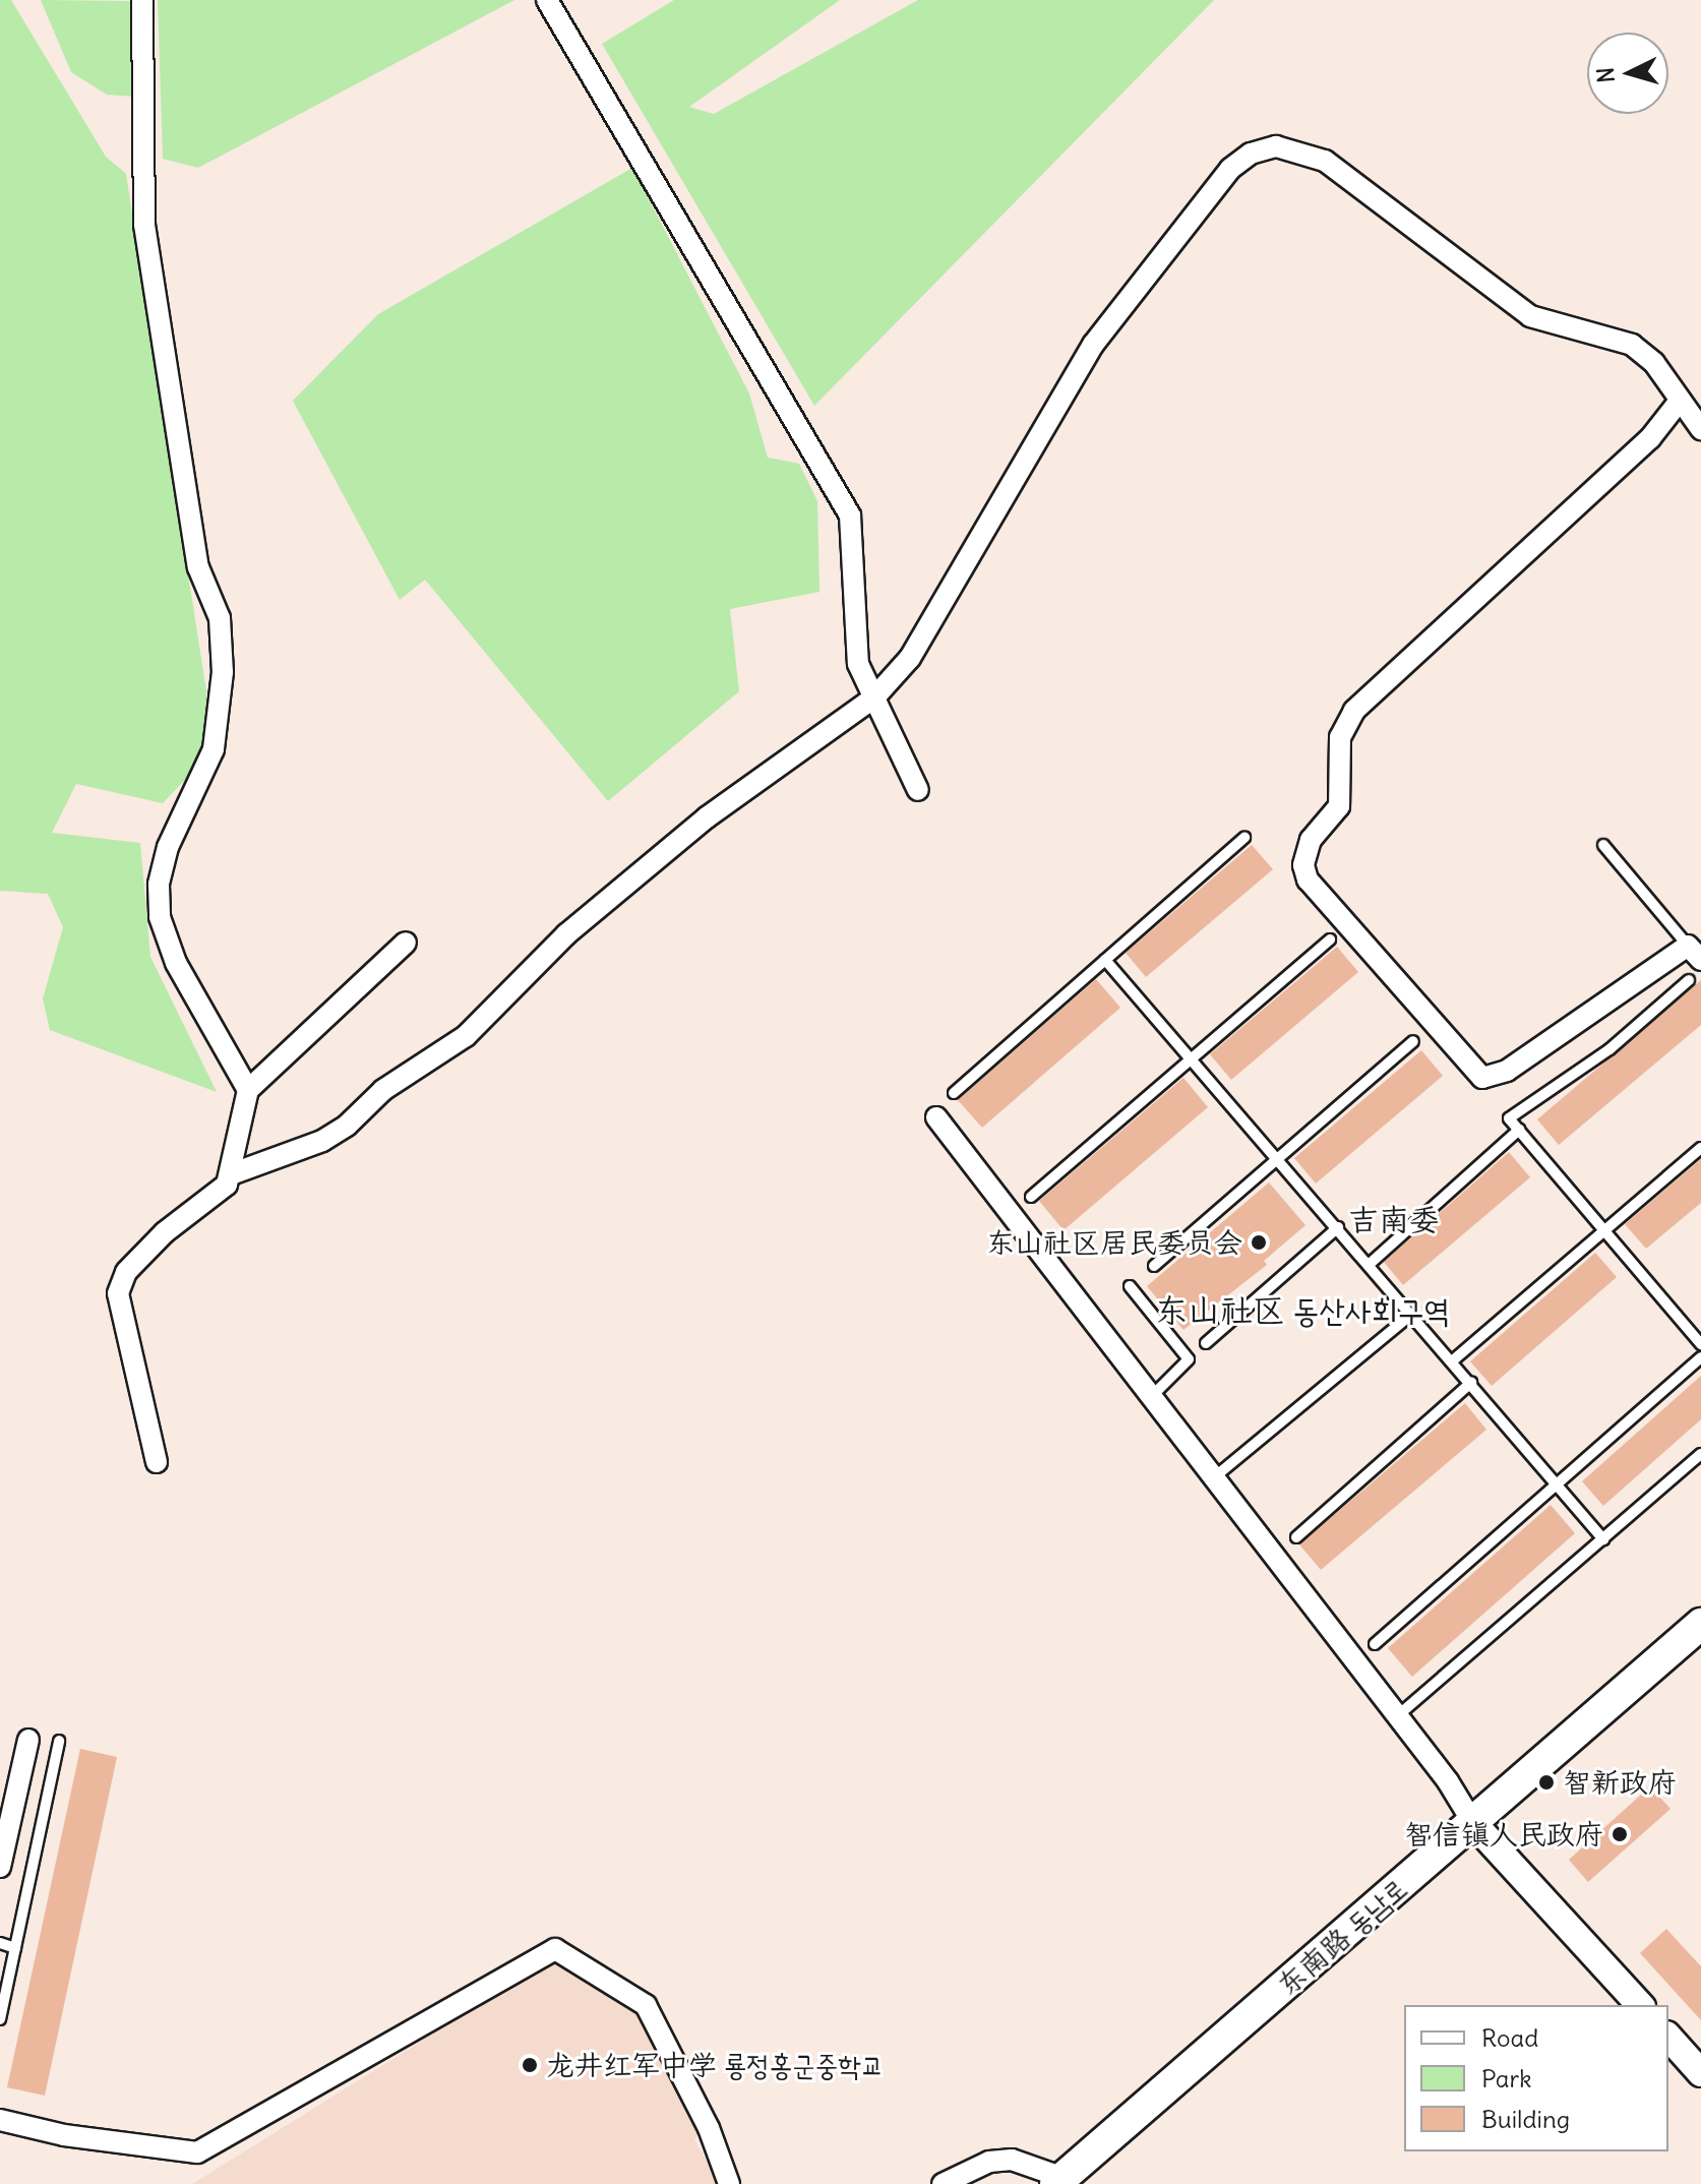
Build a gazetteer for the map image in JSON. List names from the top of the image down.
{
  "streets": {
    "main road": ["东南路 동남로"]
  },
  "districts": ["吉南委", "东山社区 동산사회구역"],
  "places": [
    "东山社区居民委员会",
    "智新政府",
    "智信镇人民政府",
    "龙井红军中学 룡정홍군중학교"
  ],
  "legend": ["Road", "Park", "Building"],
  "north": "left"
}
